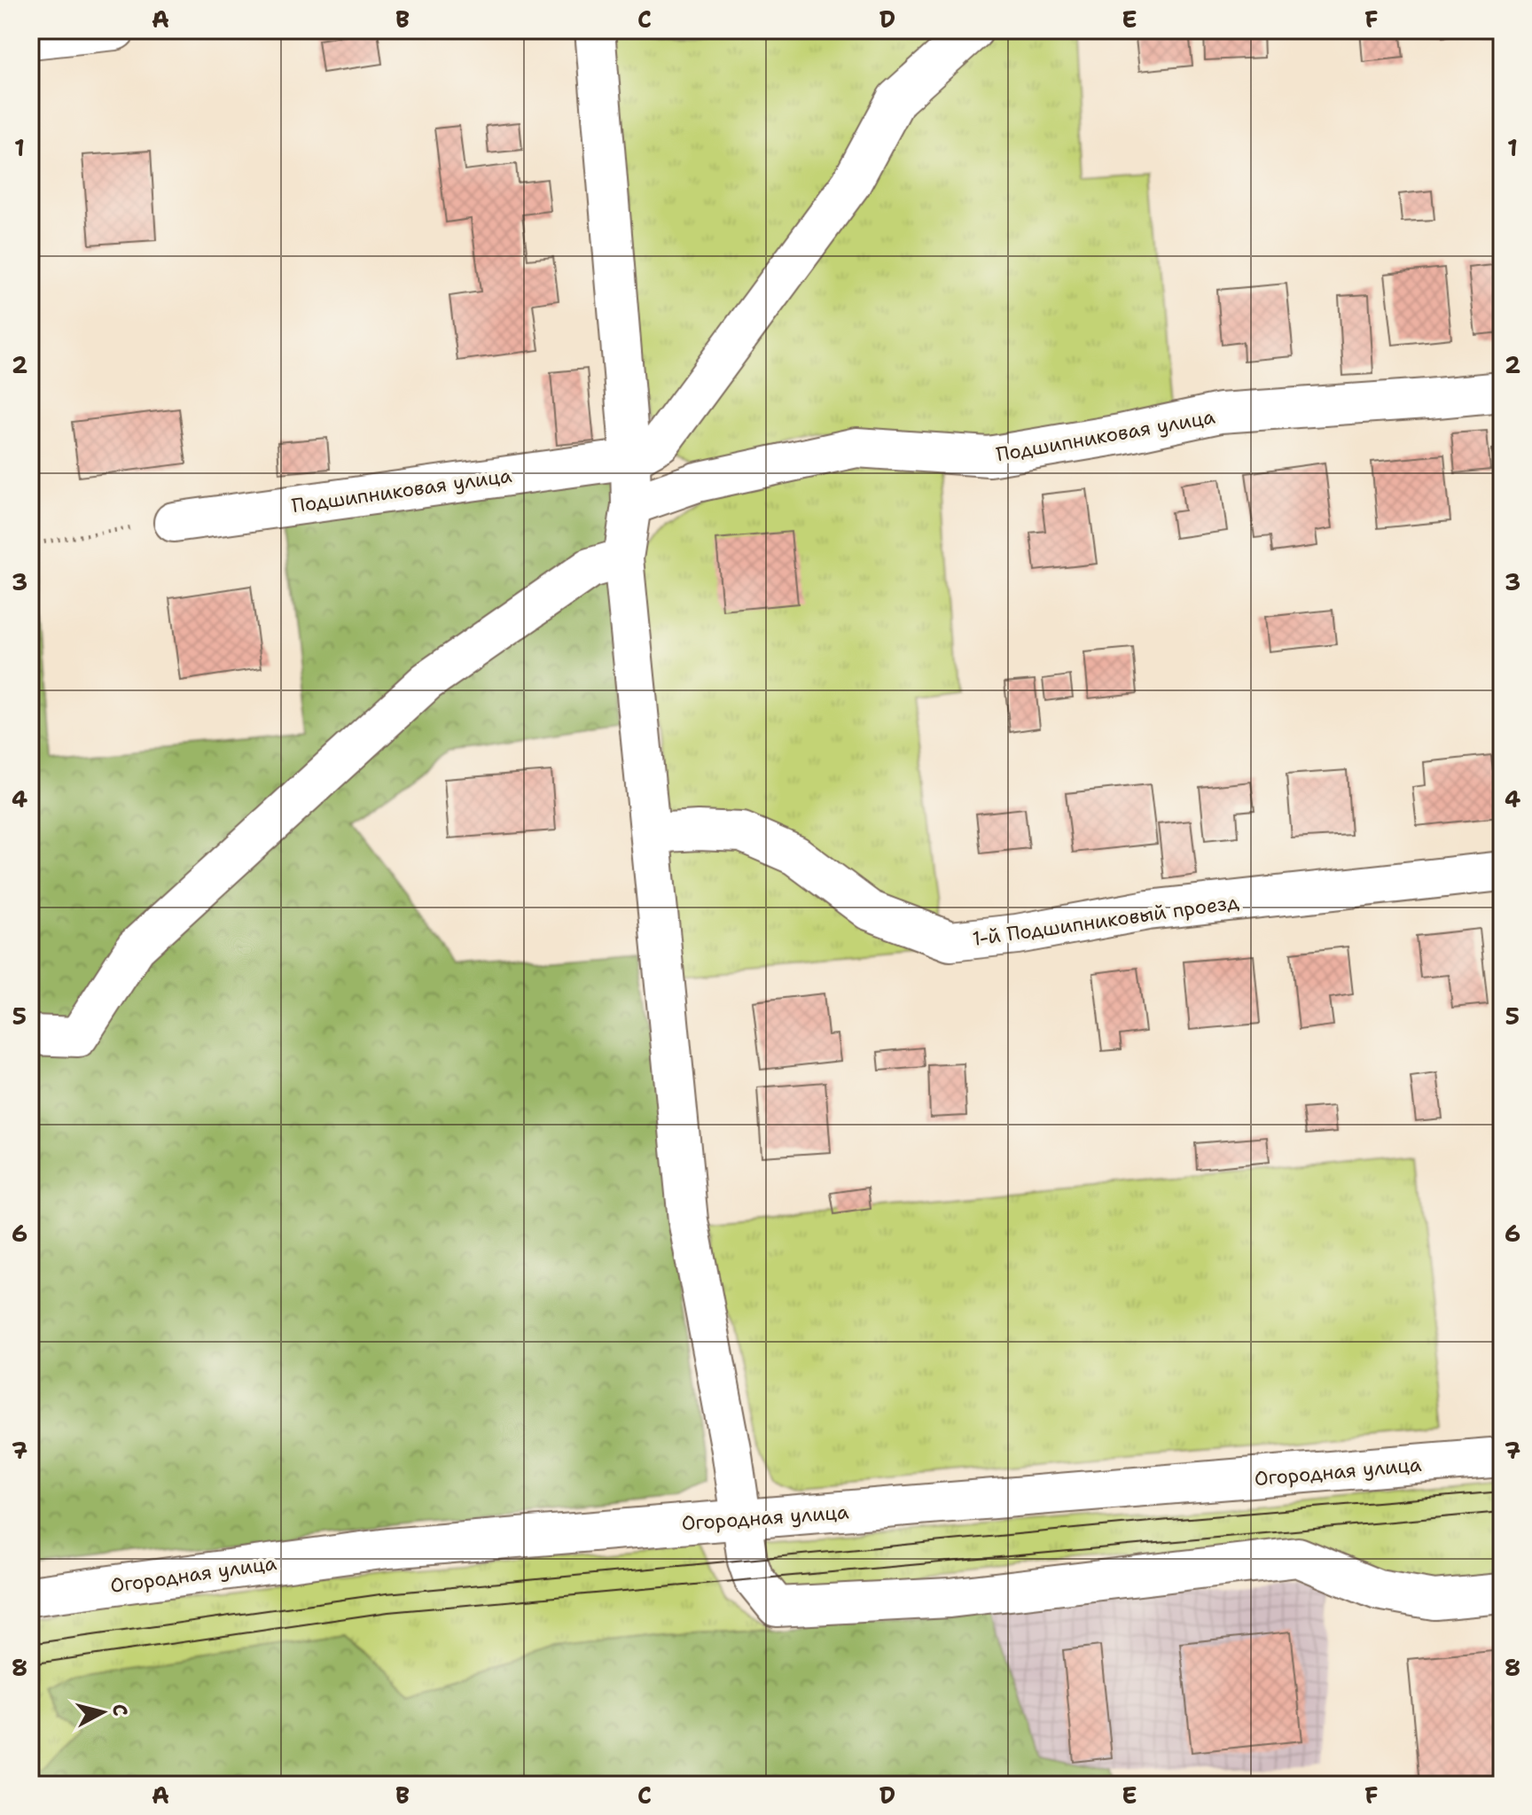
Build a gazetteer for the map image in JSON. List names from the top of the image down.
{
  "streets": {
    "street": ["Подшипниковая улица", "1-й Подшипниковый проезд", "Огородная улица"]
  },
  "north": "right",
  "grid": {
    "columns": [
      "A",
      "B",
      "C",
      "D",
      "E",
      "F"
    ],
    "rows": [
      "1",
      "2",
      "3",
      "4",
      "5",
      "6",
      "7",
      "8"
    ]
  }
}
